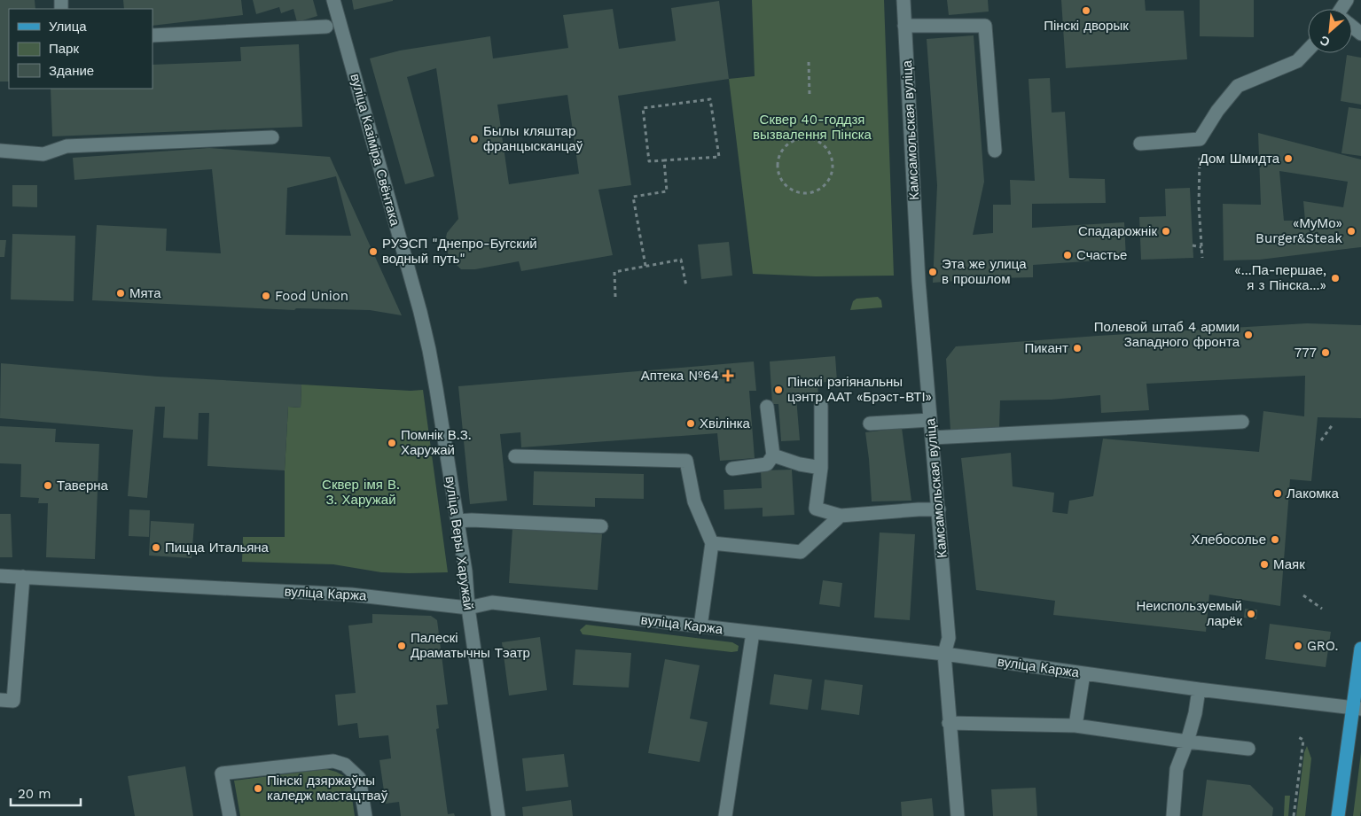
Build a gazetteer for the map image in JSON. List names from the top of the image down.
{
  "streets": {
    "street": [
      "Камсамольская вуліца",
      "вуліца Казіміра Свёнтака",
      "вуліца Веры Харужай",
      "вуліца Каржа"
    ]
  },
  "crossings": [
    ["Камсамольская вуліца", "вуліца Каржа"],
    ["вуліца Казіміра Свёнтака", "вуліца Веры Харужай"],
    ["вуліца Веры Харужай", "вуліца Каржа"]
  ],
  "parks": ["Сквер 40-годдзя вызвалення Пінска", "Сквер імя В. З. Харужай"],
  "places": {
    "other": [
      "Пінскі дворык",
      "Былы кляштар францысканцаў",
      "Дом Шмидта",
      "Спадарожнік",
      "«МуМо» Burger&Steak",
      "РУЭСП \"Днепро-Бугский водный путь\"",
      "Счастье",
      "Эта же улица в прошлом",
      "«...Па-першае, я з Пінска...»",
      "Мята",
      "Food Union",
      "Полевой штаб 4 армии Западного фронта",
      "Пикант",
      "777",
      "Пінскі рэгіянальны цэнтр ААТ «Брэст-ВТІ»",
      "Хвілінка",
      "Помнік В.З. Харужай",
      "Таверна",
      "Лакомка",
      "Хлебосолье",
      "Пицца Итальяна",
      "Маяк",
      "Неиспользуемый ларёк",
      "Палескі Драматычны Тэатр",
      "GRO.",
      "Пінскі дзяржаўны каледж мастацтваў"
    ],
    "health": ["Аптека №64"]
  },
  "legend": ["Улица", "Парк", "Здание"],
  "scale_bar": "20 m",
  "north": "bottom left"
}
